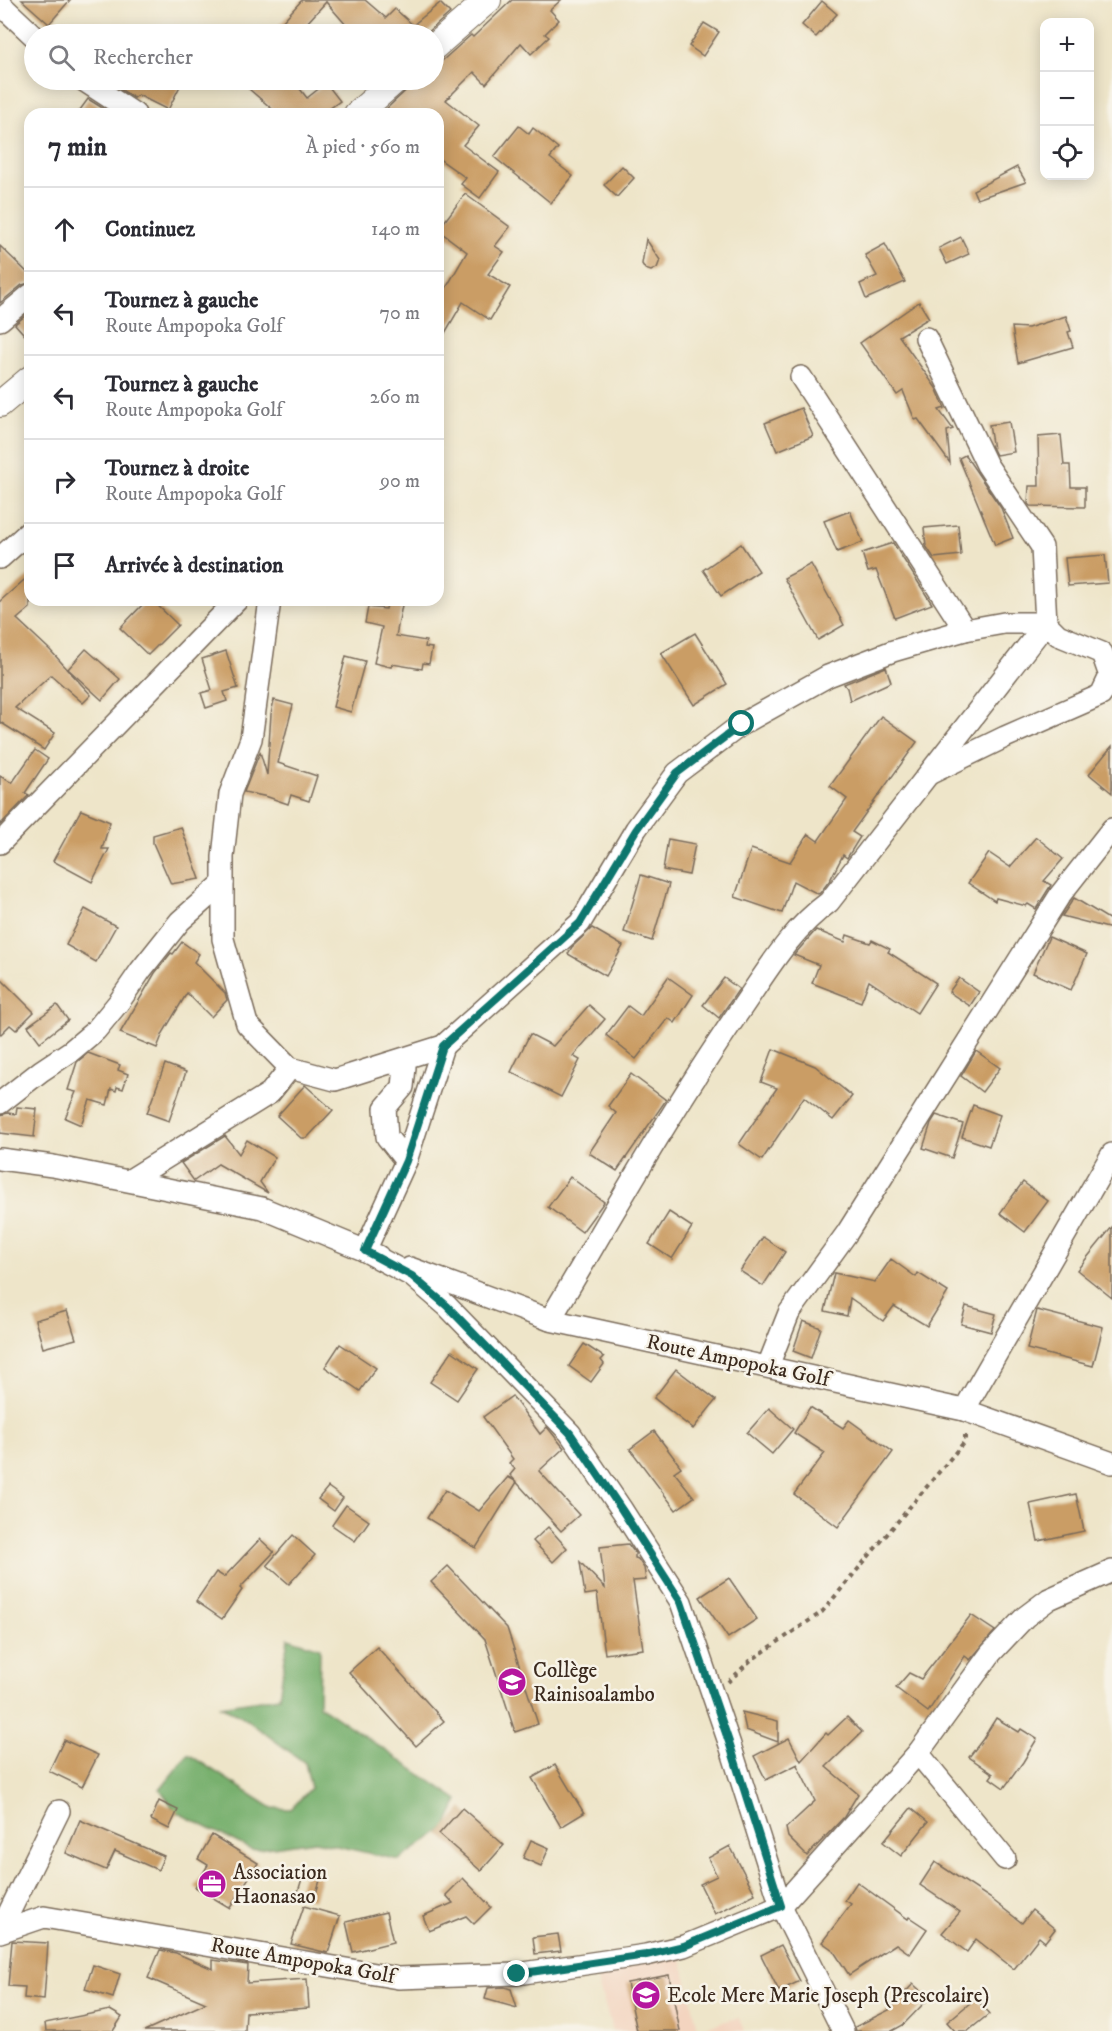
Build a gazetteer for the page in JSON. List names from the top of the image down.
{
  "streets": {
    "street": ["Route Ampopoka Golf"]
  },
  "places": {
    "school or university": ["Collège Rainisoalambo", "Ecole Mere Marie Joseph (Prescolaire)"],
    "office": ["Association Haonasao"]
  },
  "page": {
    "map_buttons": ["+", "−"],
    "search": "Rechercher",
    "heading": ["7 min", "À pied · 560 m"],
    "list": [
      ["Continuez", "140 m"],
      ["Tournez à gauche", "Route Ampopoka Golf", "70 m"],
      ["Tournez à gauche", "Route Ampopoka Golf", "260 m"],
      ["Tournez à droite", "Route Ampopoka Golf", "90 m"],
      "Arrivée à destination"
    ]
  }
}
